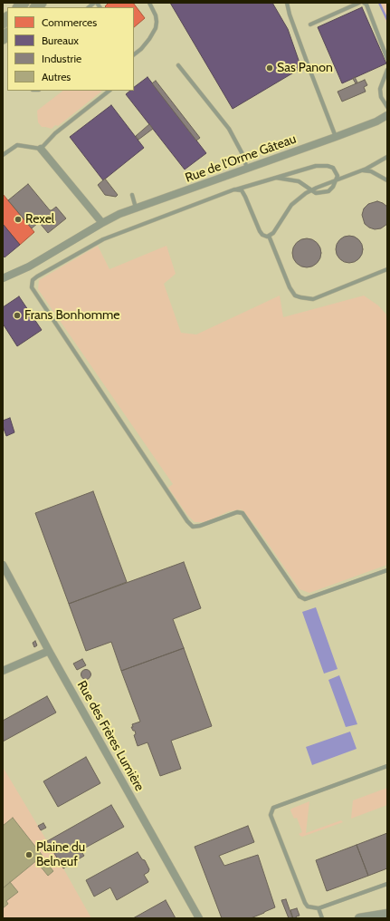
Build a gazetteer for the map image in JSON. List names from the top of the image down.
{
  "streets": {
    "street": ["Rue de l'Orme Gâteau", "Rue des Frères Lumière"]
  },
  "places": [
    "Sas Panon",
    "Rexel",
    "Frans Bonhomme",
    "Plaine du Belneuf"
  ],
  "legend": [
    "Commerces",
    "Bureaux",
    "Industrie",
    "Autres"
  ]
}
